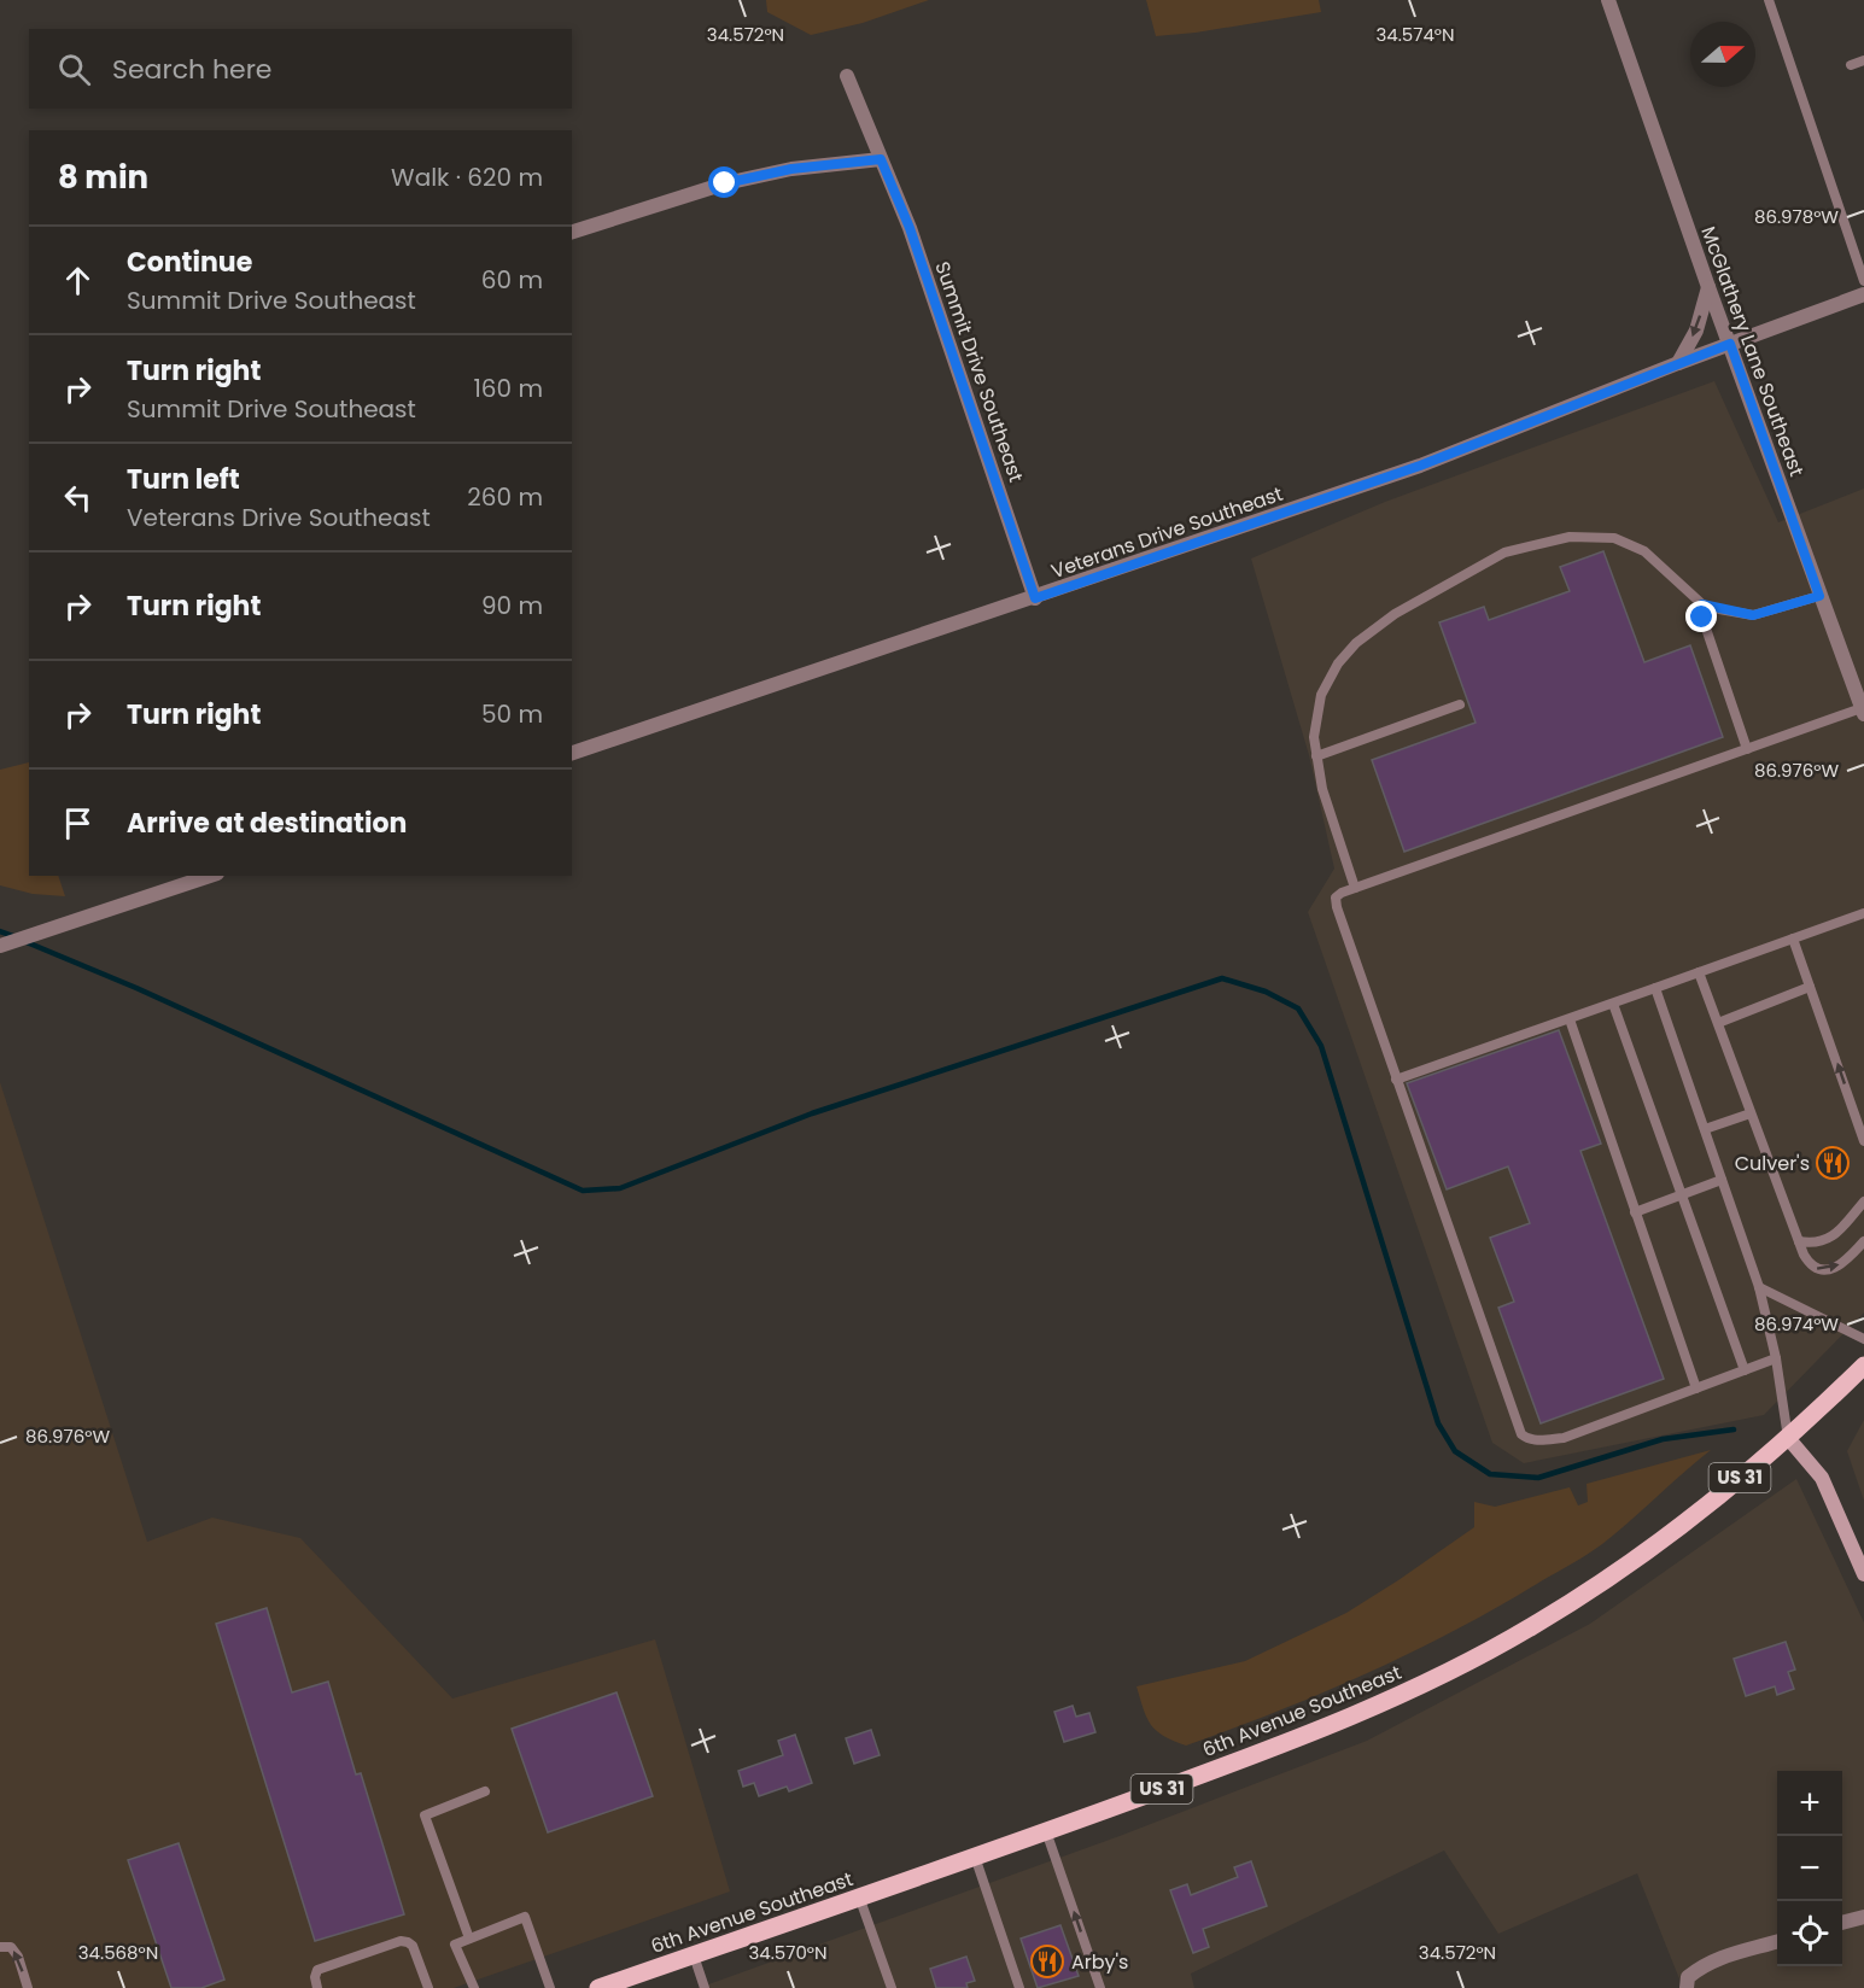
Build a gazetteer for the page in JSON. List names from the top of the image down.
{
  "streets": {
    "main road": ["US 31", "6th Avenue Southeast"],
    "street": ["McGlathery Lane Southeast", "Summit Drive Southeast", "Veterans Drive Southeast"]
  },
  "crossings": [
    ["McGlathery Lane Southeast", "Veterans Drive Southeast"],
    ["Summit Drive Southeast", "Veterans Drive Southeast"]
  ],
  "places": {
    "restaurant": ["Culver's", "Arby's"]
  },
  "north": "right",
  "page": {
    "search": "Search here",
    "heading": ["8 min", "Walk · 620 m"],
    "list": [
      ["Continue", "Summit Drive Southeast", "60 m"],
      ["Turn right", "Summit Drive Southeast", "160 m"],
      ["Turn left", "Veterans Drive Southeast", "260 m"],
      ["Turn right", "90 m"],
      ["Turn right", "50 m"],
      "Arrive at destination"
    ],
    "map_buttons": ["+", "−"]
  },
  "coordinates": [
    "34.574°N",
    "34.572°N",
    "86.978°W",
    "86.976°W",
    "86.974°W",
    "34.568°N",
    "34.570°N"
  ]
}
